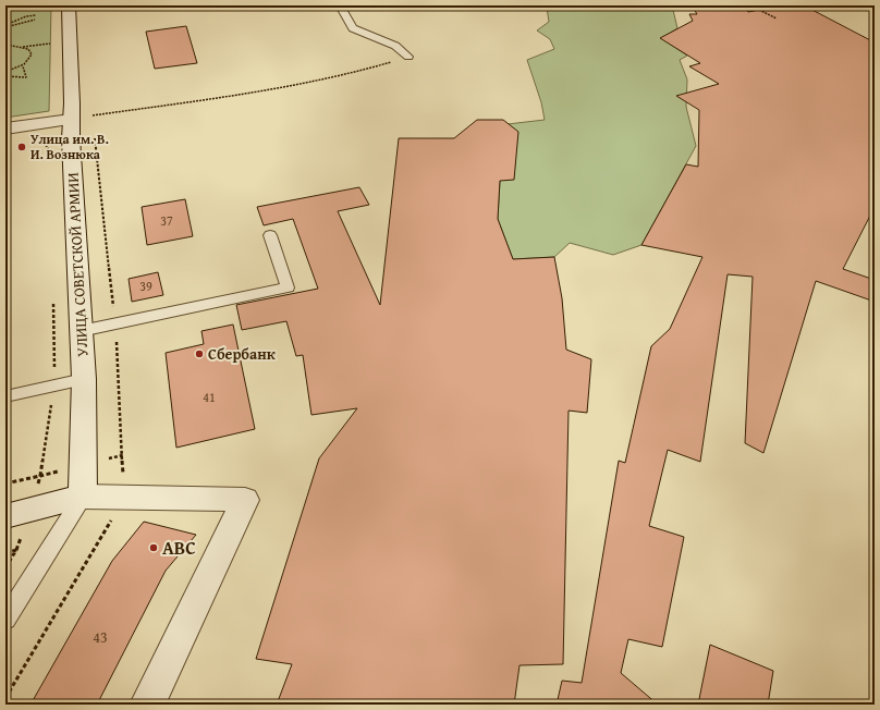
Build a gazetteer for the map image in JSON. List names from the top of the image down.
{
  "streets": {
    "street": ["УЛИЦА СОВЕТСКОЙ АРМИИ"]
  },
  "places": ["Улица им. В. И. Вознюка", "Сбербанк", "ABC"],
  "house_numbers": [
    "37",
    "39",
    "41",
    "43"
  ]
}
